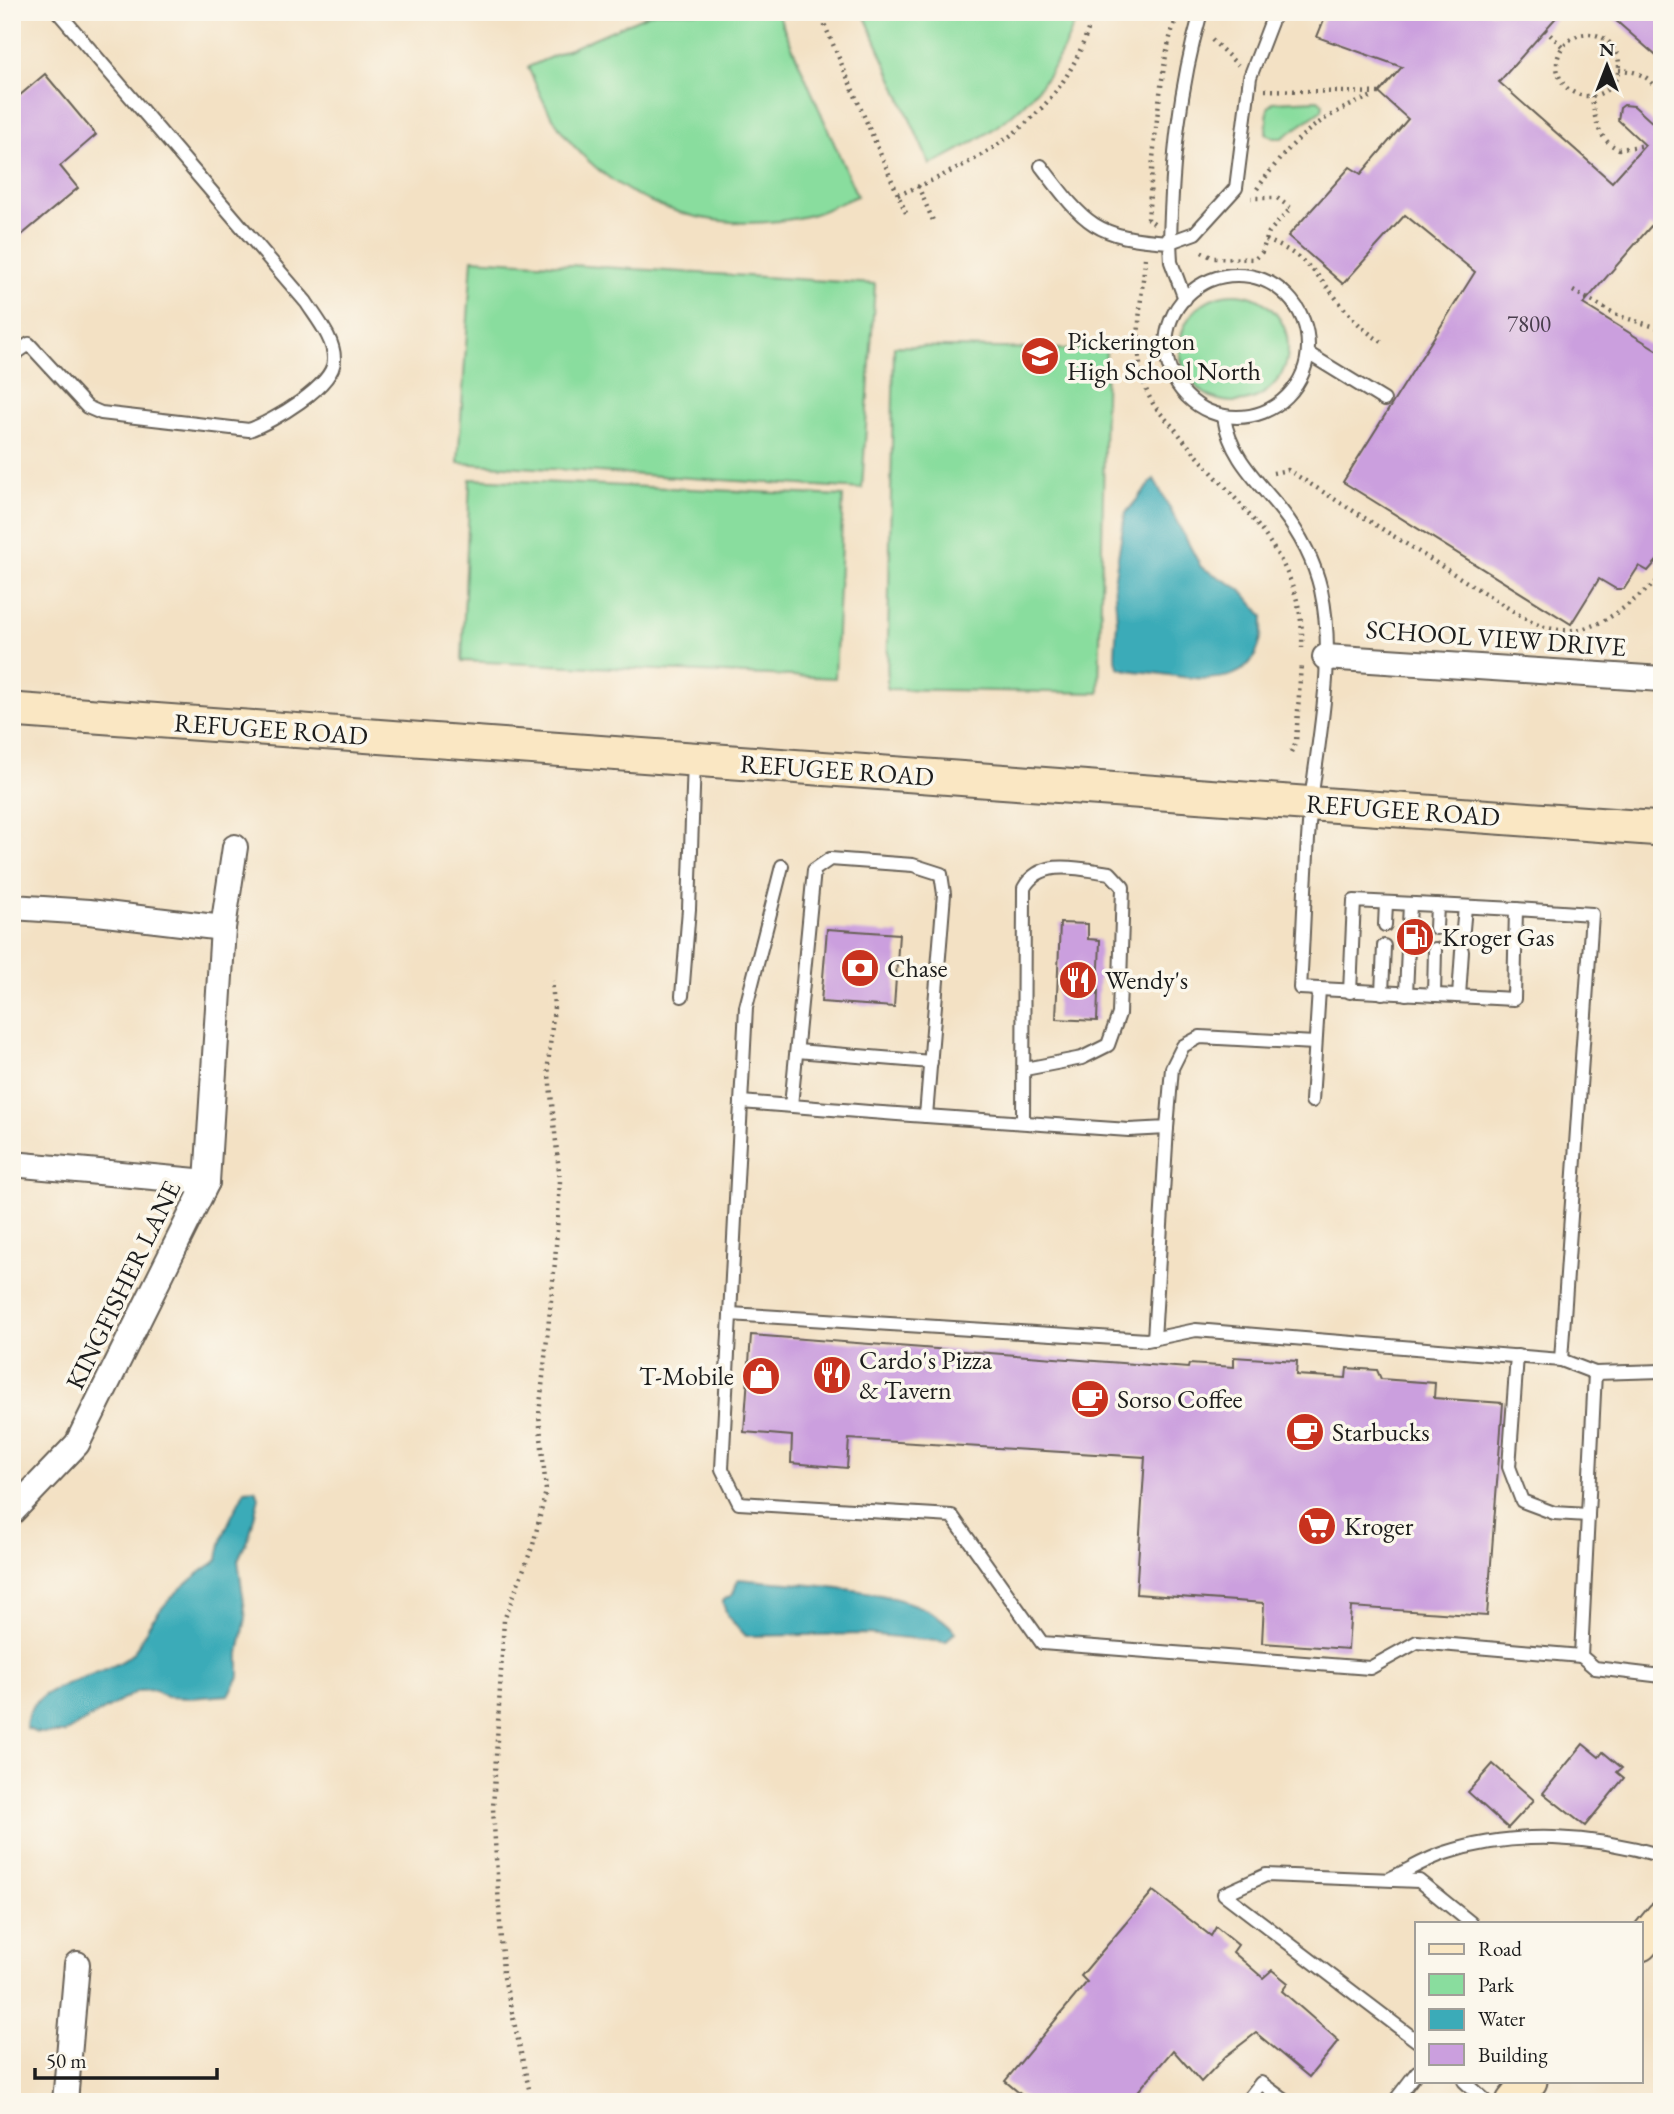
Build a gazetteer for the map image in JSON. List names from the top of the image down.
{
  "streets": {
    "main road": ["REFUGEE ROAD"],
    "street": ["SCHOOL VIEW DRIVE", "KINGFISHER LANE"]
  },
  "places": {
    "school or university": ["Pickerington High School North"],
    "fuel station": ["Kroger Gas"],
    "bank": ["Chase"],
    "restaurant": ["Wendy's", "Cardo's Pizza & Tavern"],
    "shop": ["T-Mobile"],
    "cafe": ["Sorso Coffee", "Starbucks"],
    "supermarket": ["Kroger"]
  },
  "house_numbers": ["7800"],
  "legend": [
    "Road",
    "Park",
    "Water",
    "Building"
  ],
  "scale_bar": "50 m",
  "north": "top"
}
